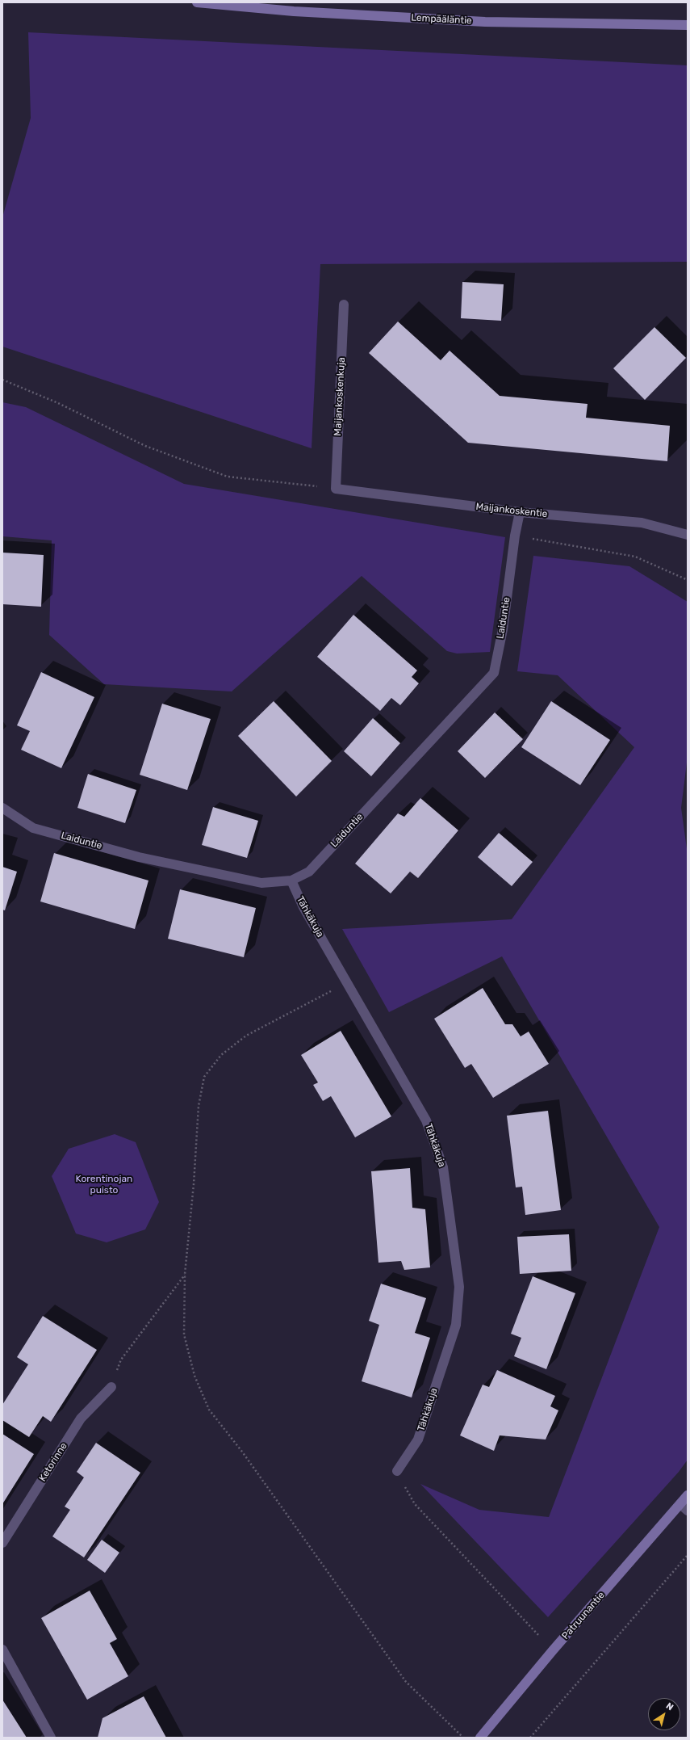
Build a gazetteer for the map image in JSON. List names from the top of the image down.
{
  "streets": {
    "main road": ["Lempääläntie", "Patruunantie"],
    "street": [
      "Maijankoskenkuja",
      "Maijankoskentie",
      "Laiduntie",
      "Tähkäkuja",
      "Ketorinne"
    ]
  },
  "crossings": [
    ["Maijankoskenkuja", "Maijankoskentie"],
    ["Maijankoskentie", "Laiduntie"],
    ["Laiduntie", "Tähkäkuja"]
  ],
  "parks": ["Korentinojan puisto"],
  "north": "top right"
}
